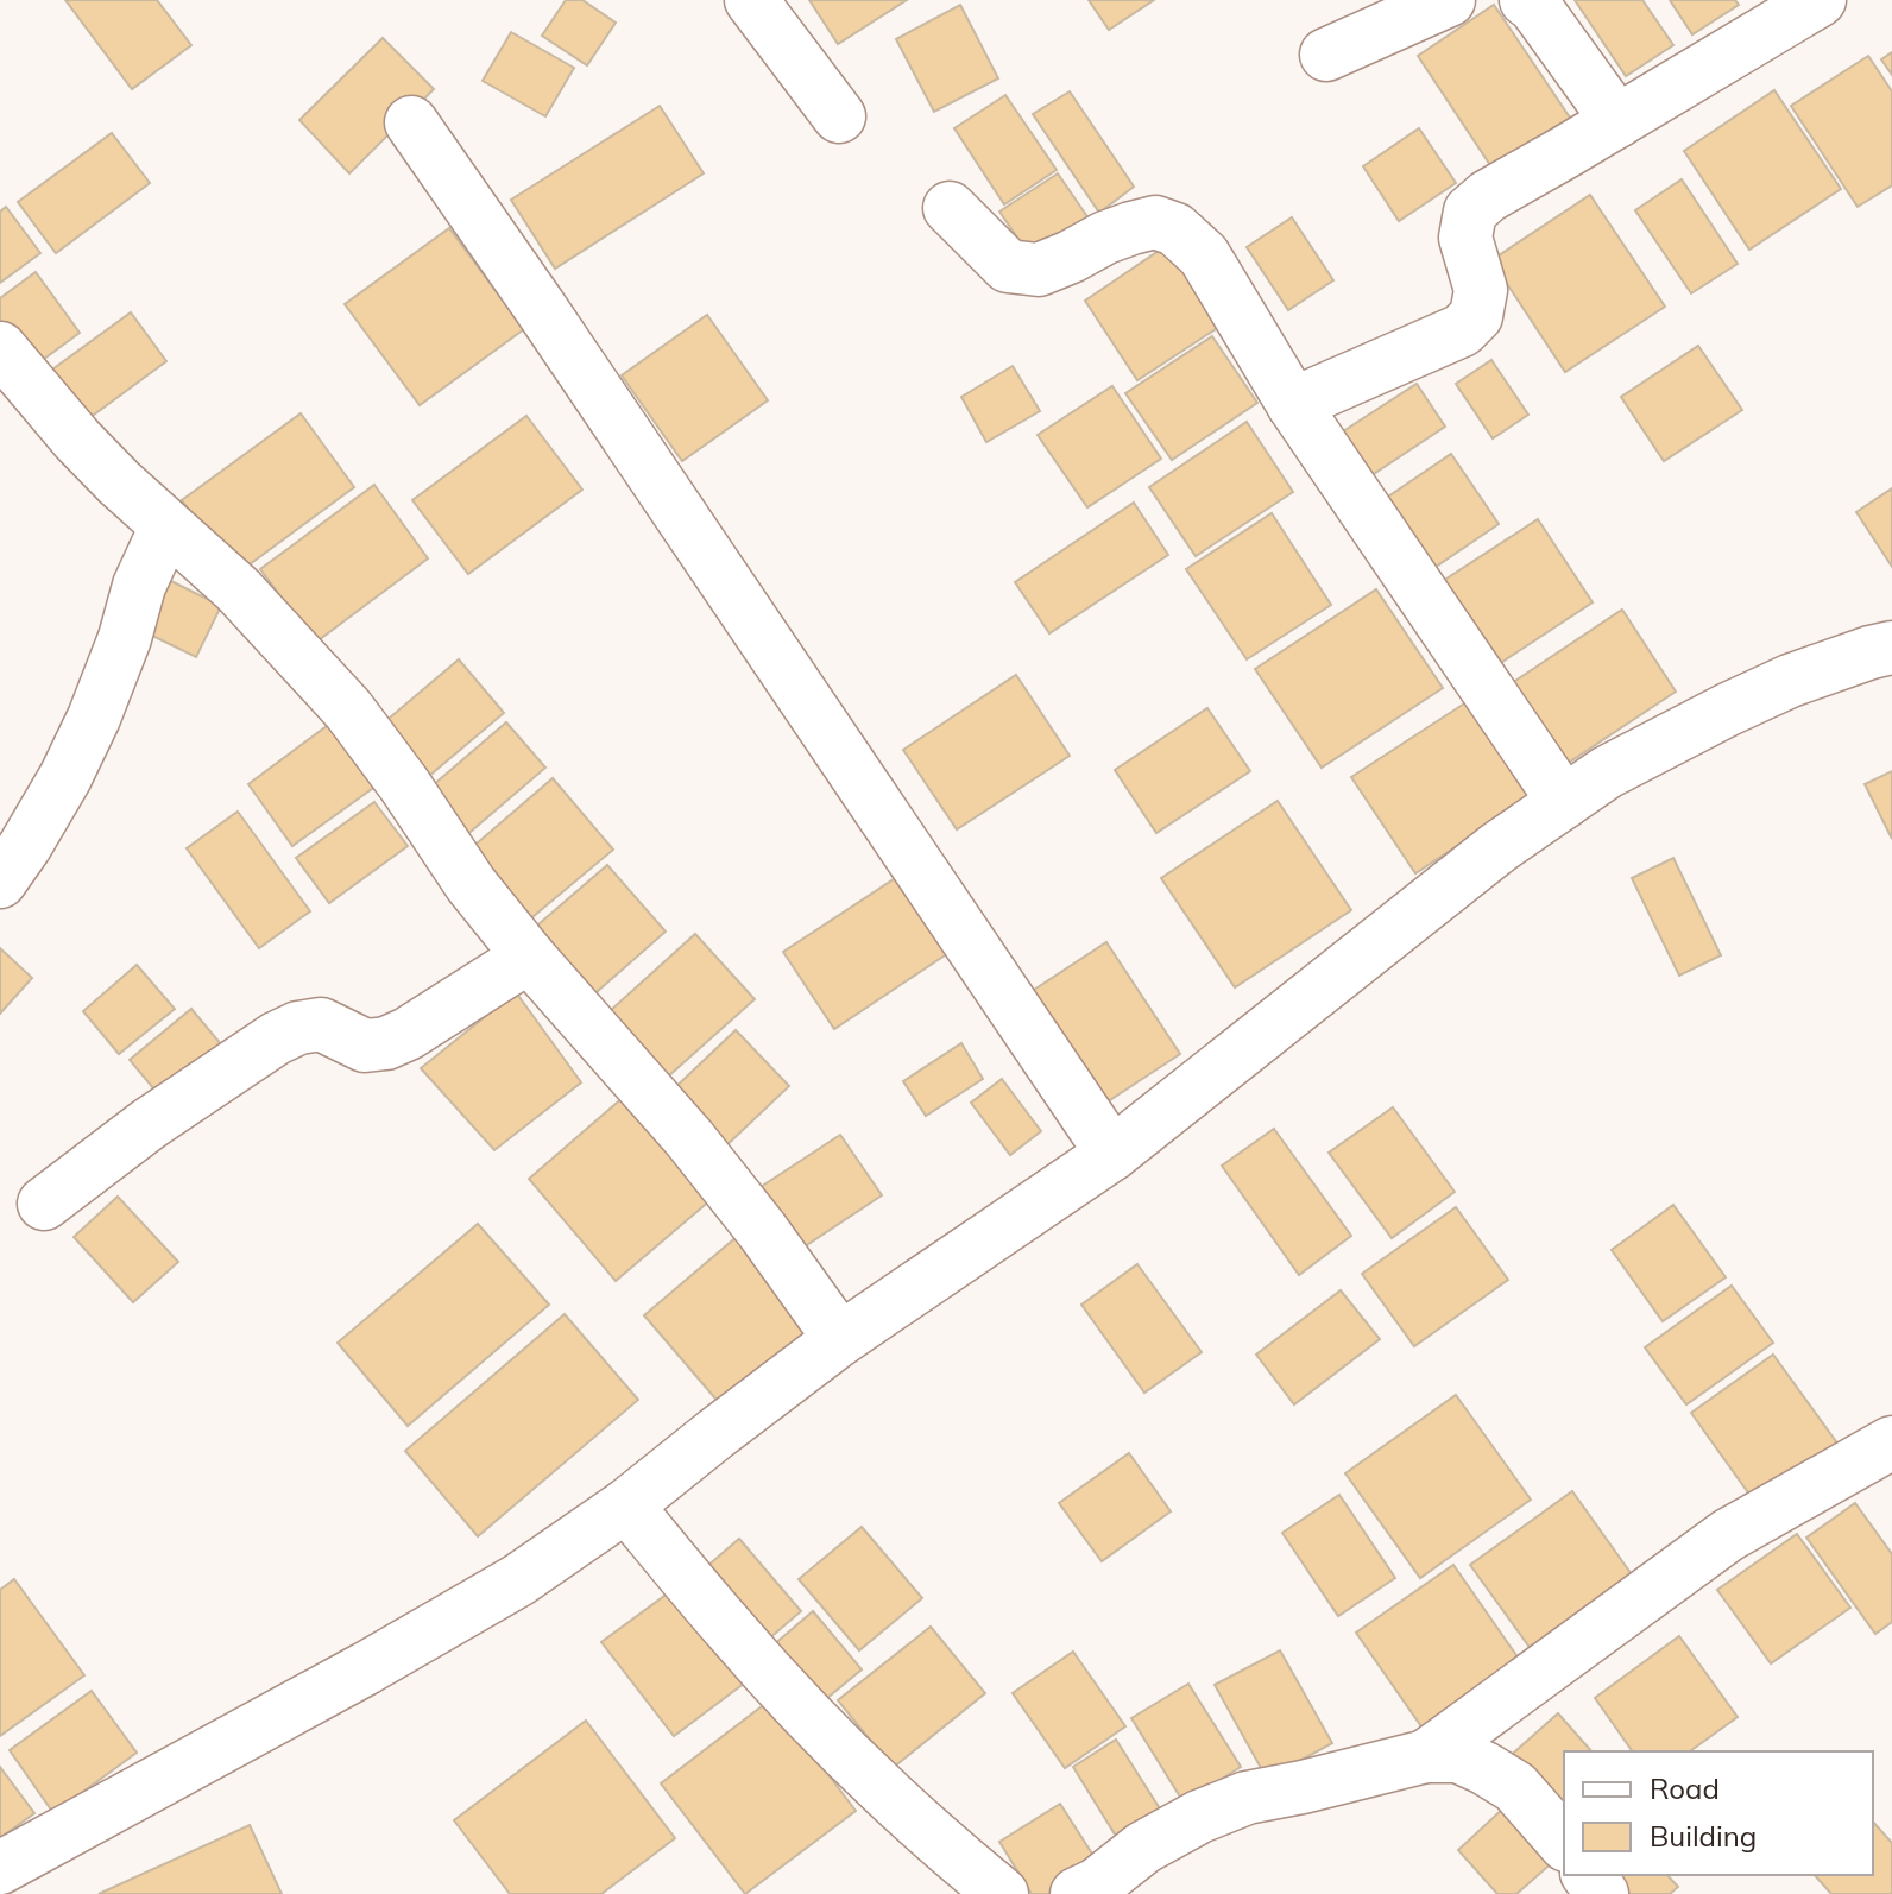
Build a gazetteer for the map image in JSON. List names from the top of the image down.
{
  "legend": ["Road", "Building"]
}
